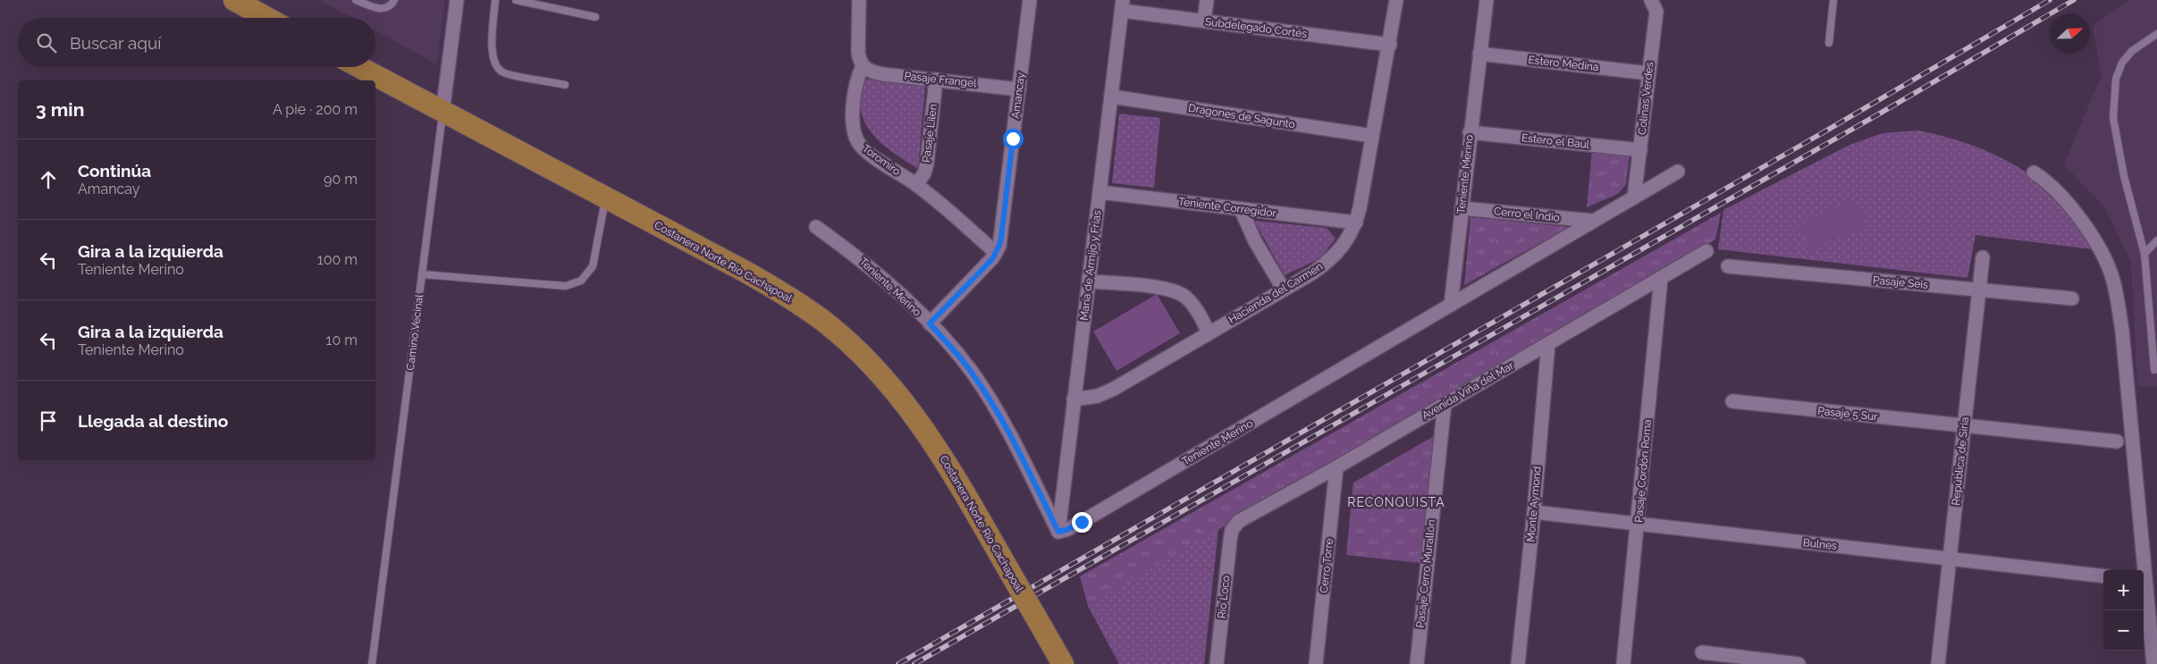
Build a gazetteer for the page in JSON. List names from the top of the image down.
{
  "streets": {
    "main road": ["Costanera Norte Río Cachapoal"],
    "street": [
      "Subdelegado Cortés",
      "Estero Medina",
      "Pasaje Frangel",
      "Amancay",
      "Colinas Verdes",
      "Dragones de Sagunto",
      "Pasaje Lilen",
      "Estero el Baul",
      "Toromiro",
      "Teniente Merino",
      "Teniente Corregidor",
      "Cerro el Indio",
      "María de Armijo y Frías",
      "Pasaje Seis",
      "Hacienda del Carmen",
      "Camino Vecinal",
      "Avenida Viña del Mar",
      "Pasaje 5 Sur",
      "República de Siria",
      "Pasaje Cordón Roma",
      "Monte Aymond",
      "Bulnes",
      "Cerro Torre",
      "Pasaje Cerro Murallón",
      "Río Loco"
    ]
  },
  "crossings": [
    ["Subdelegado Cortés", "María de Armijo y Frías"],
    ["Subdelegado Cortés", "Hacienda del Carmen"],
    ["Estero Medina", "Colinas Verdes"],
    ["Estero Medina", "Teniente Merino"],
    ["Pasaje Frangel", "Amancay"],
    ["Pasaje Frangel", "Pasaje Lilen"],
    ["Pasaje Frangel", "Toromiro"],
    ["Amancay", "Toromiro"],
    ["Amancay", "Teniente Merino"],
    ["Colinas Verdes", "Estero el Baul"],
    ["Dragones de Sagunto", "María de Armijo y Frías"],
    ["Dragones de Sagunto", "Hacienda del Carmen"],
    ["Pasaje Lilen", "Toromiro"],
    ["Estero el Baul", "Teniente Merino"],
    ["Teniente Merino", "Cerro el Indio"],
    ["Teniente Merino", "María de Armijo y Frías"],
    ["Teniente Corregidor", "María de Armijo y Frías"],
    ["Teniente Corregidor", "Hacienda del Carmen"],
    ["Costanera Norte Río Cachapoal", "Camino Vecinal"],
    ["María de Armijo y Frías", "Hacienda del Carmen"],
    ["Pasaje Seis", "República de Siria"],
    ["Avenida Viña del Mar", "Pasaje Cordón Roma"],
    ["Avenida Viña del Mar", "Monte Aymond"],
    ["Avenida Viña del Mar", "Cerro Torre"],
    ["Avenida Viña del Mar", "Pasaje Cerro Murallón"],
    ["Avenida Viña del Mar", "Río Loco"],
    ["Pasaje 5 Sur", "República de Siria"],
    ["República de Siria", "Bulnes"],
    ["Pasaje Cordón Roma", "Bulnes"],
    ["Monte Aymond", "Bulnes"]
  ],
  "districts": ["RECONQUISTA"],
  "north": "right",
  "page": {
    "search": "Buscar aquí",
    "heading": ["3 min", "A pie · 200 m"],
    "list": [
      ["Continúa", "Amancay", "90 m"],
      ["Gira a la izquierda", "Teniente Merino", "100 m"],
      ["Gira a la izquierda", "Teniente Merino", "10 m"],
      "Llegada al destino"
    ],
    "map_buttons": ["+", "−"]
  }
}
